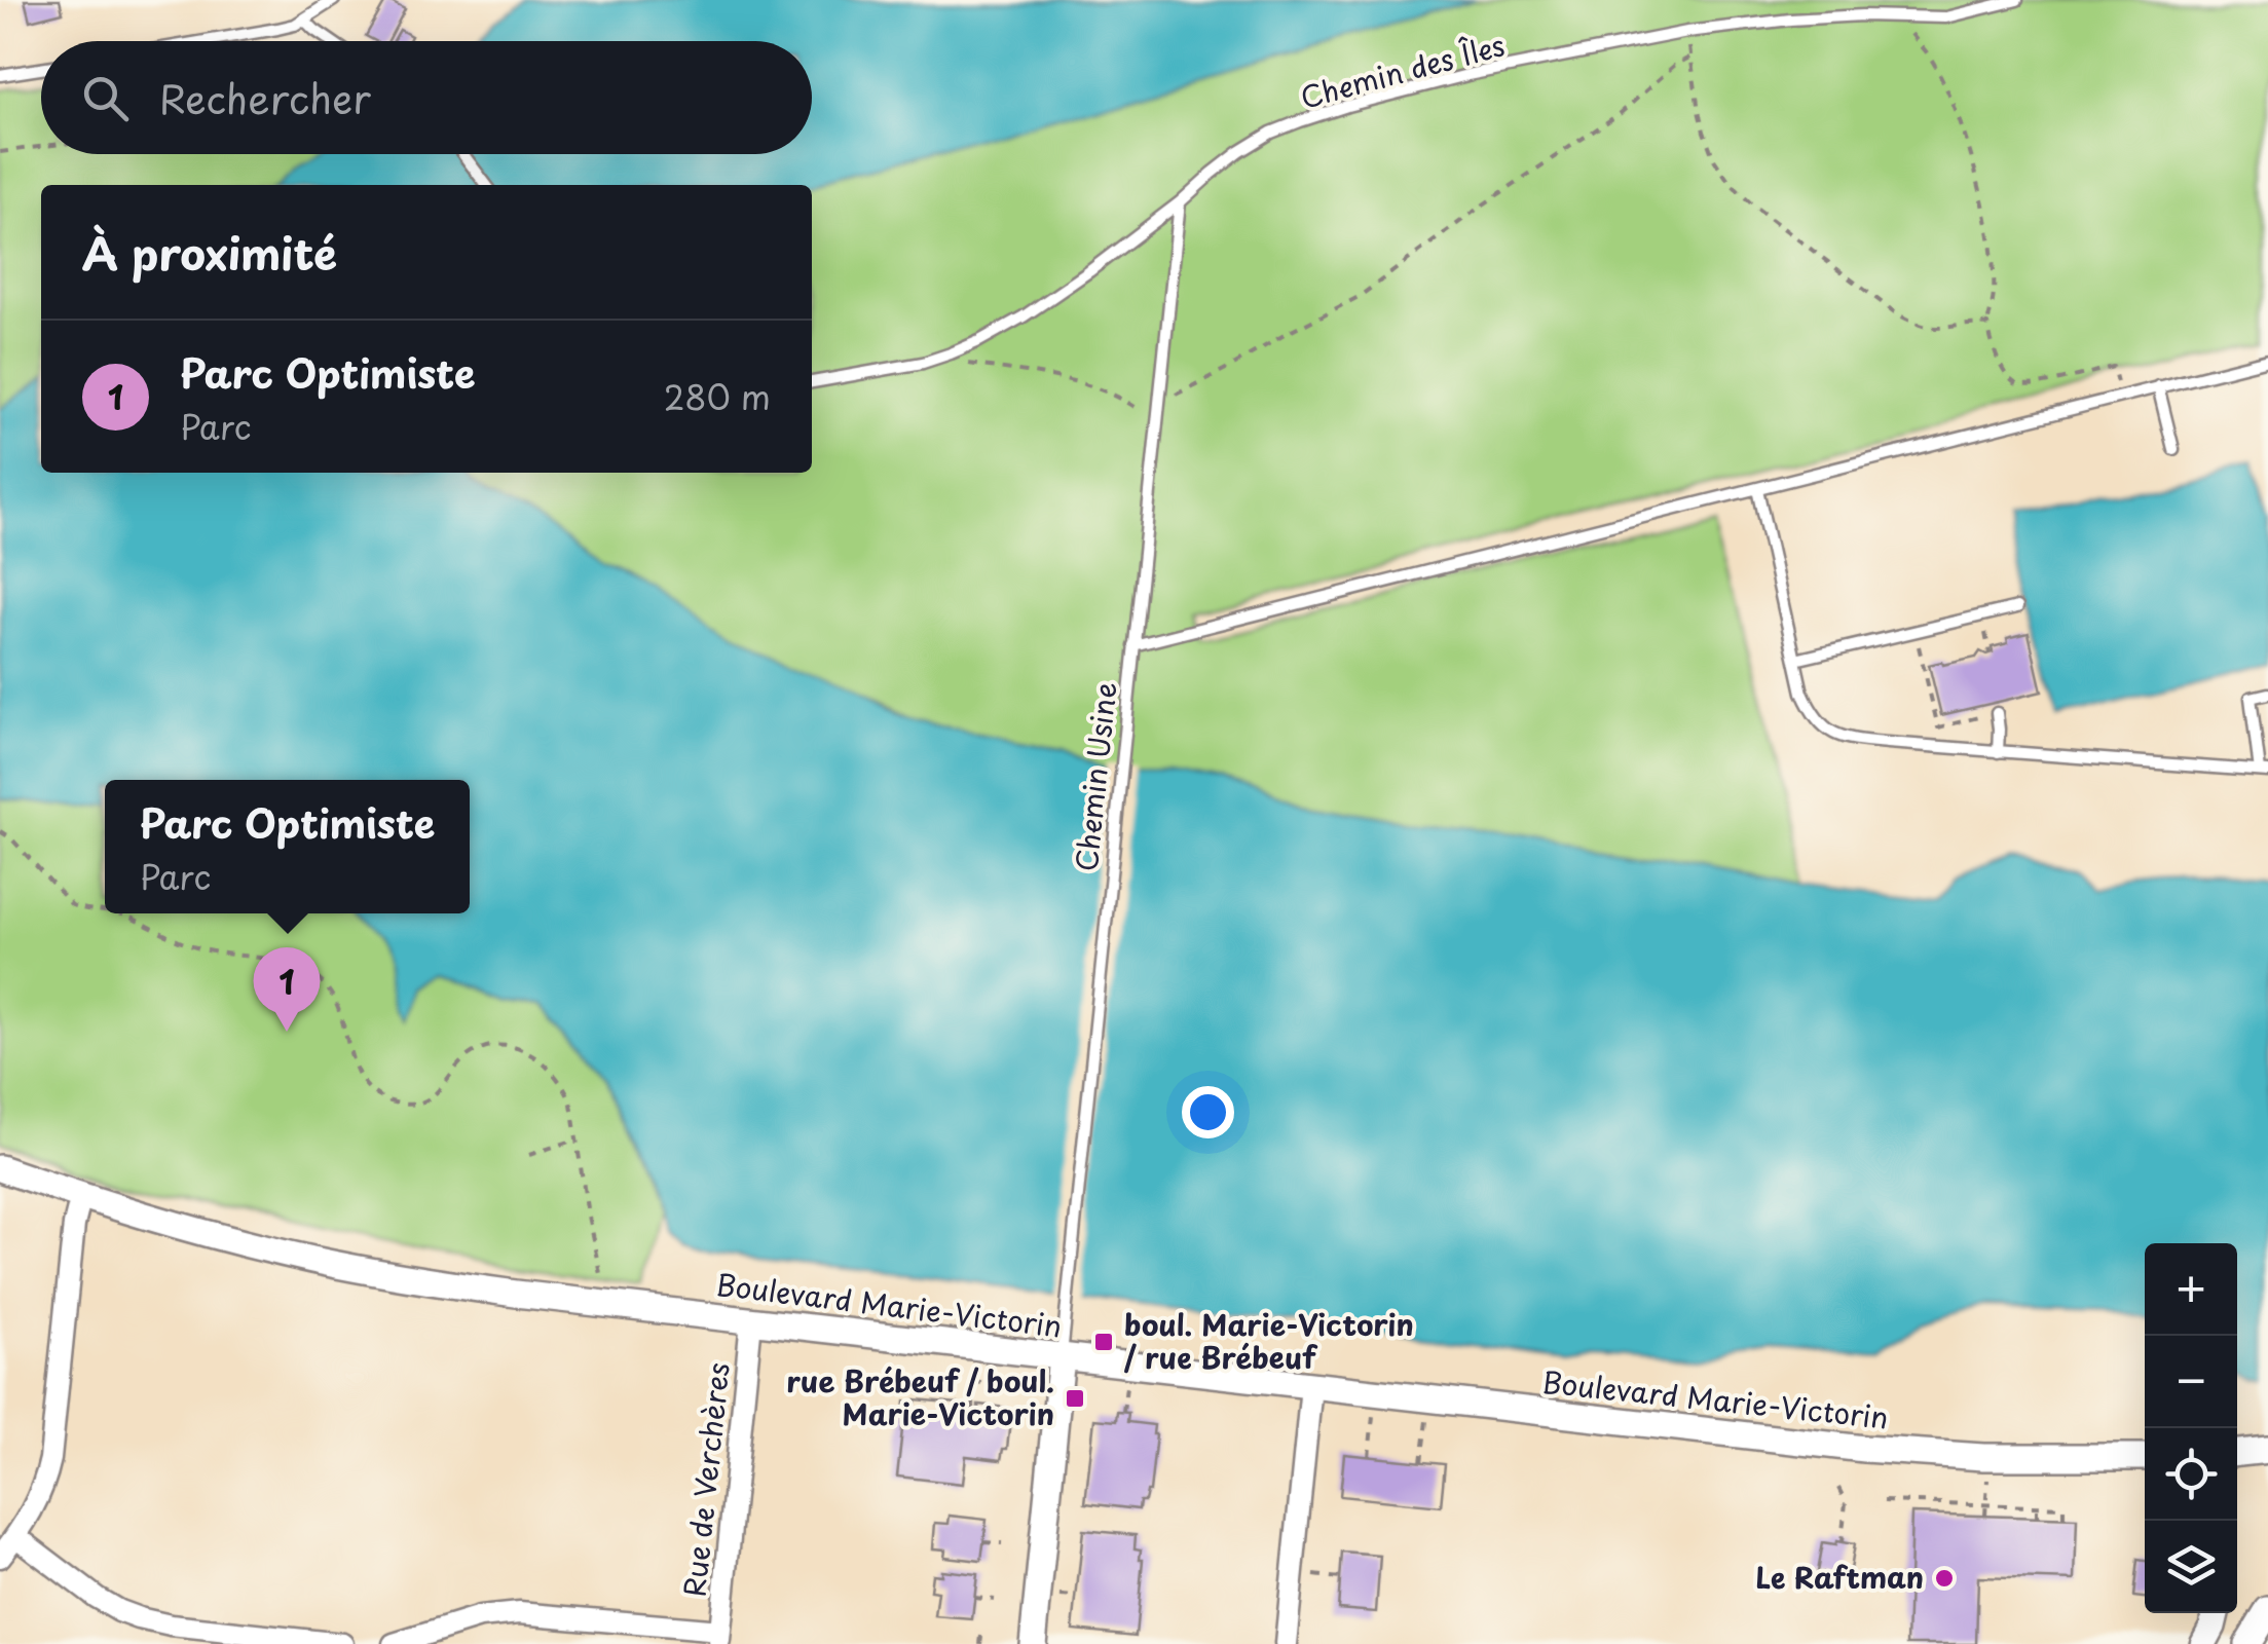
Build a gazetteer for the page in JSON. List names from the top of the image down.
{
  "streets": {
    "street": ["Boulevard Marie-Victorin", "Rue de Verchères"],
    "lane": ["Chemin des Îles", "Chemin Usine"]
  },
  "crossings": [
    ["Chemin des Îles", "Chemin Usine"],
    ["Chemin Usine", "Boulevard Marie-Victorin"],
    ["Boulevard Marie-Victorin", "Rue de Verchères"]
  ],
  "places": {
    "transit": ["boul. Marie-Victorin / rue Brébeuf", "rue Brébeuf / boul. Marie-Victorin"],
    "other": ["Le Raftman"]
  },
  "page": {
    "search": "Rechercher",
    "heading": "À proximité",
    "list": [
      {
        "mark": "1",
        "name": "Parc Optimiste",
        "note": "Parc",
        "value": "280 m"
      }
    ],
    "popup": ["Parc Optimiste", "Parc"],
    "pins": "1",
    "map_buttons": ["+", "−"]
  }
}
